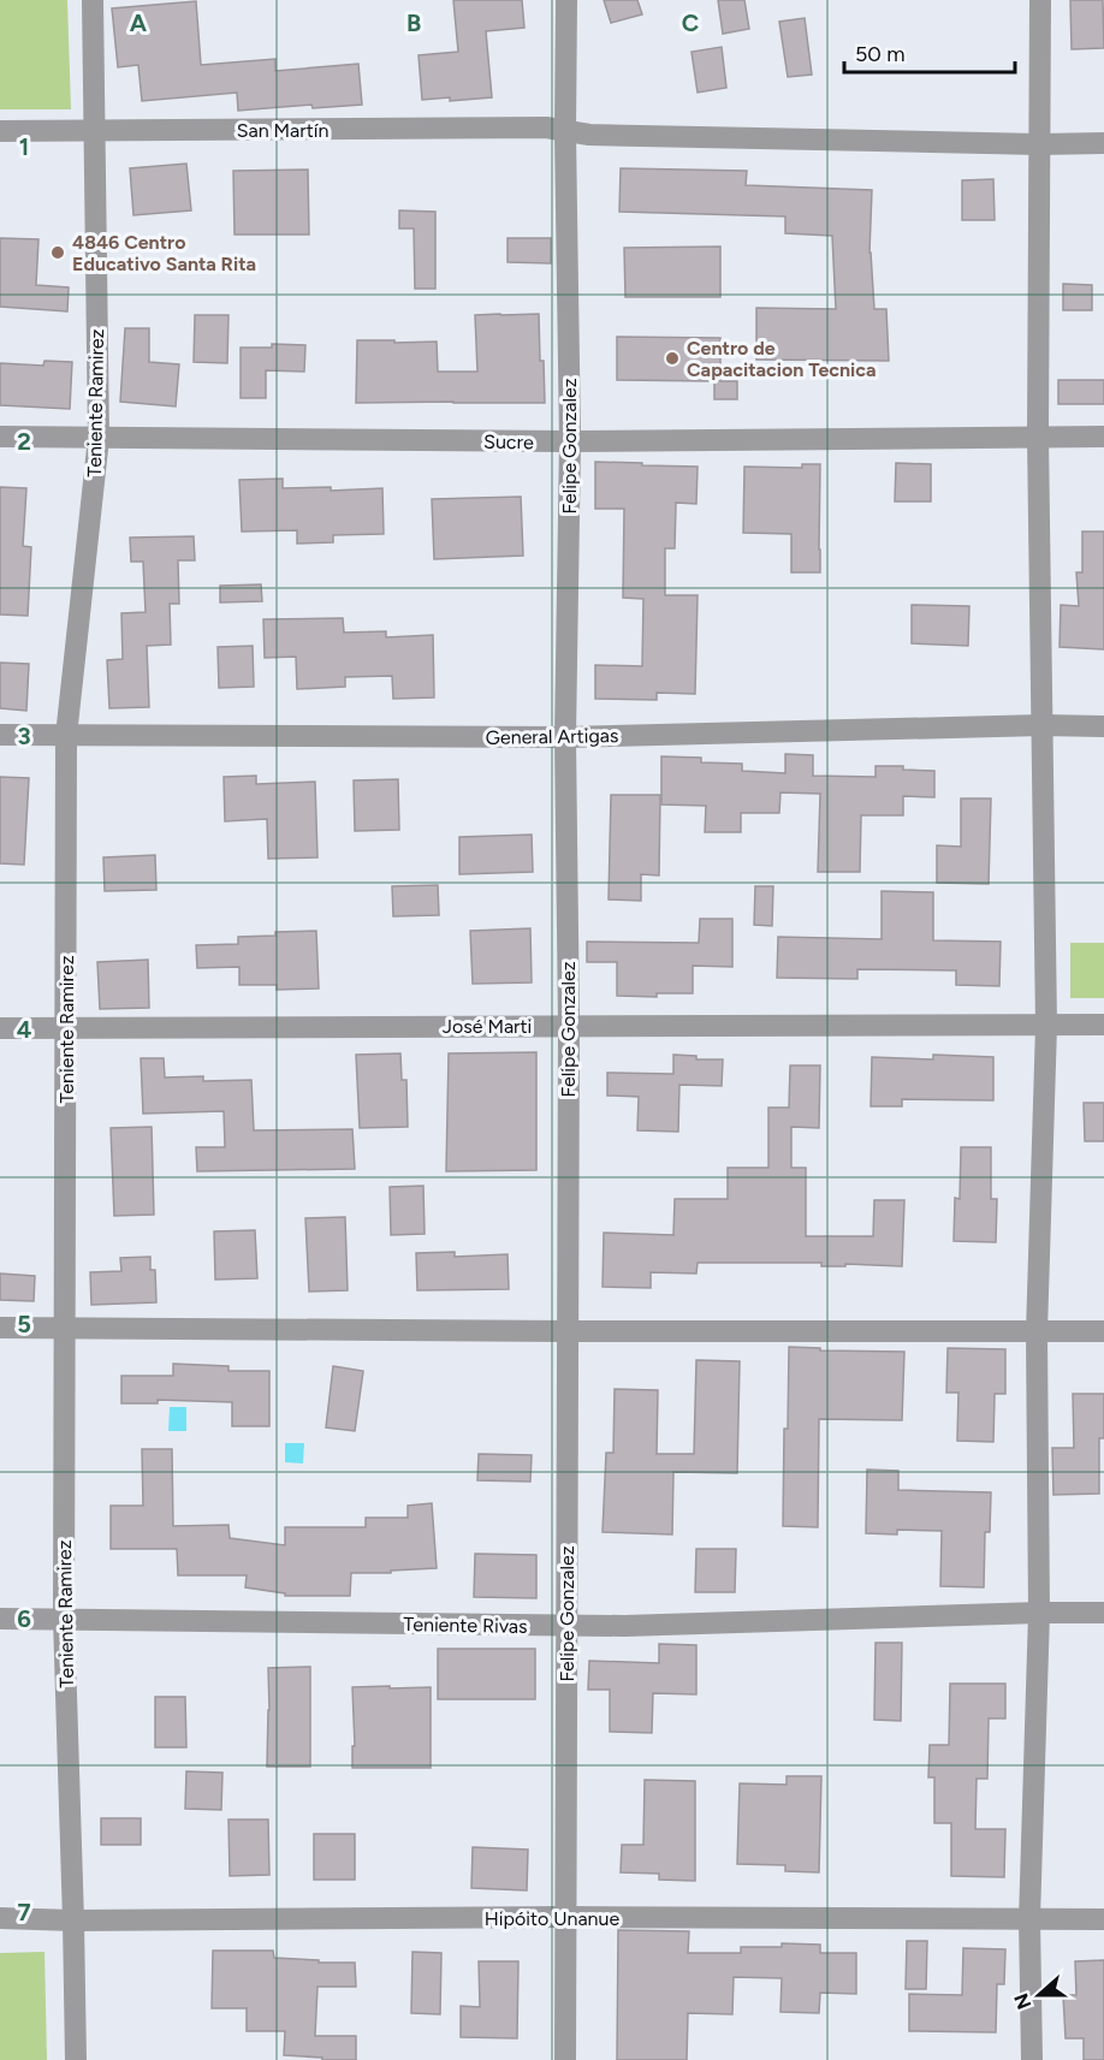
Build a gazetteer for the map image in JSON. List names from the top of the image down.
{
  "streets": {
    "street": [
      "San Martín",
      "Teniente Ramirez",
      "Sucre",
      "Felipe Gonzalez",
      "General Artigas",
      "José Marti",
      "Teniente Rivas",
      "Hipóito Unanue"
    ]
  },
  "crossings": [
    ["San Martín", "Teniente Ramirez"],
    ["San Martín", "Felipe Gonzalez"],
    ["Teniente Ramirez", "Sucre"],
    ["Teniente Ramirez", "General Artigas"],
    ["Teniente Ramirez", "José Marti"],
    ["Teniente Ramirez", "Teniente Rivas"],
    ["Teniente Ramirez", "Hipóito Unanue"],
    ["Sucre", "Felipe Gonzalez"],
    ["Felipe Gonzalez", "General Artigas"],
    ["Felipe Gonzalez", "José Marti"],
    ["Felipe Gonzalez", "Teniente Rivas"],
    ["Felipe Gonzalez", "Hipóito Unanue"]
  ],
  "places": ["4846 Centro Educativo Santa Rita", "Centro de Capacitacion Tecnica"],
  "scale_bar": "50 m",
  "north": "left",
  "grid": {
    "columns": ["A", "B", "C"],
    "rows": [
      "1",
      "2",
      "3",
      "4",
      "5",
      "6",
      "7"
    ]
  }
}
